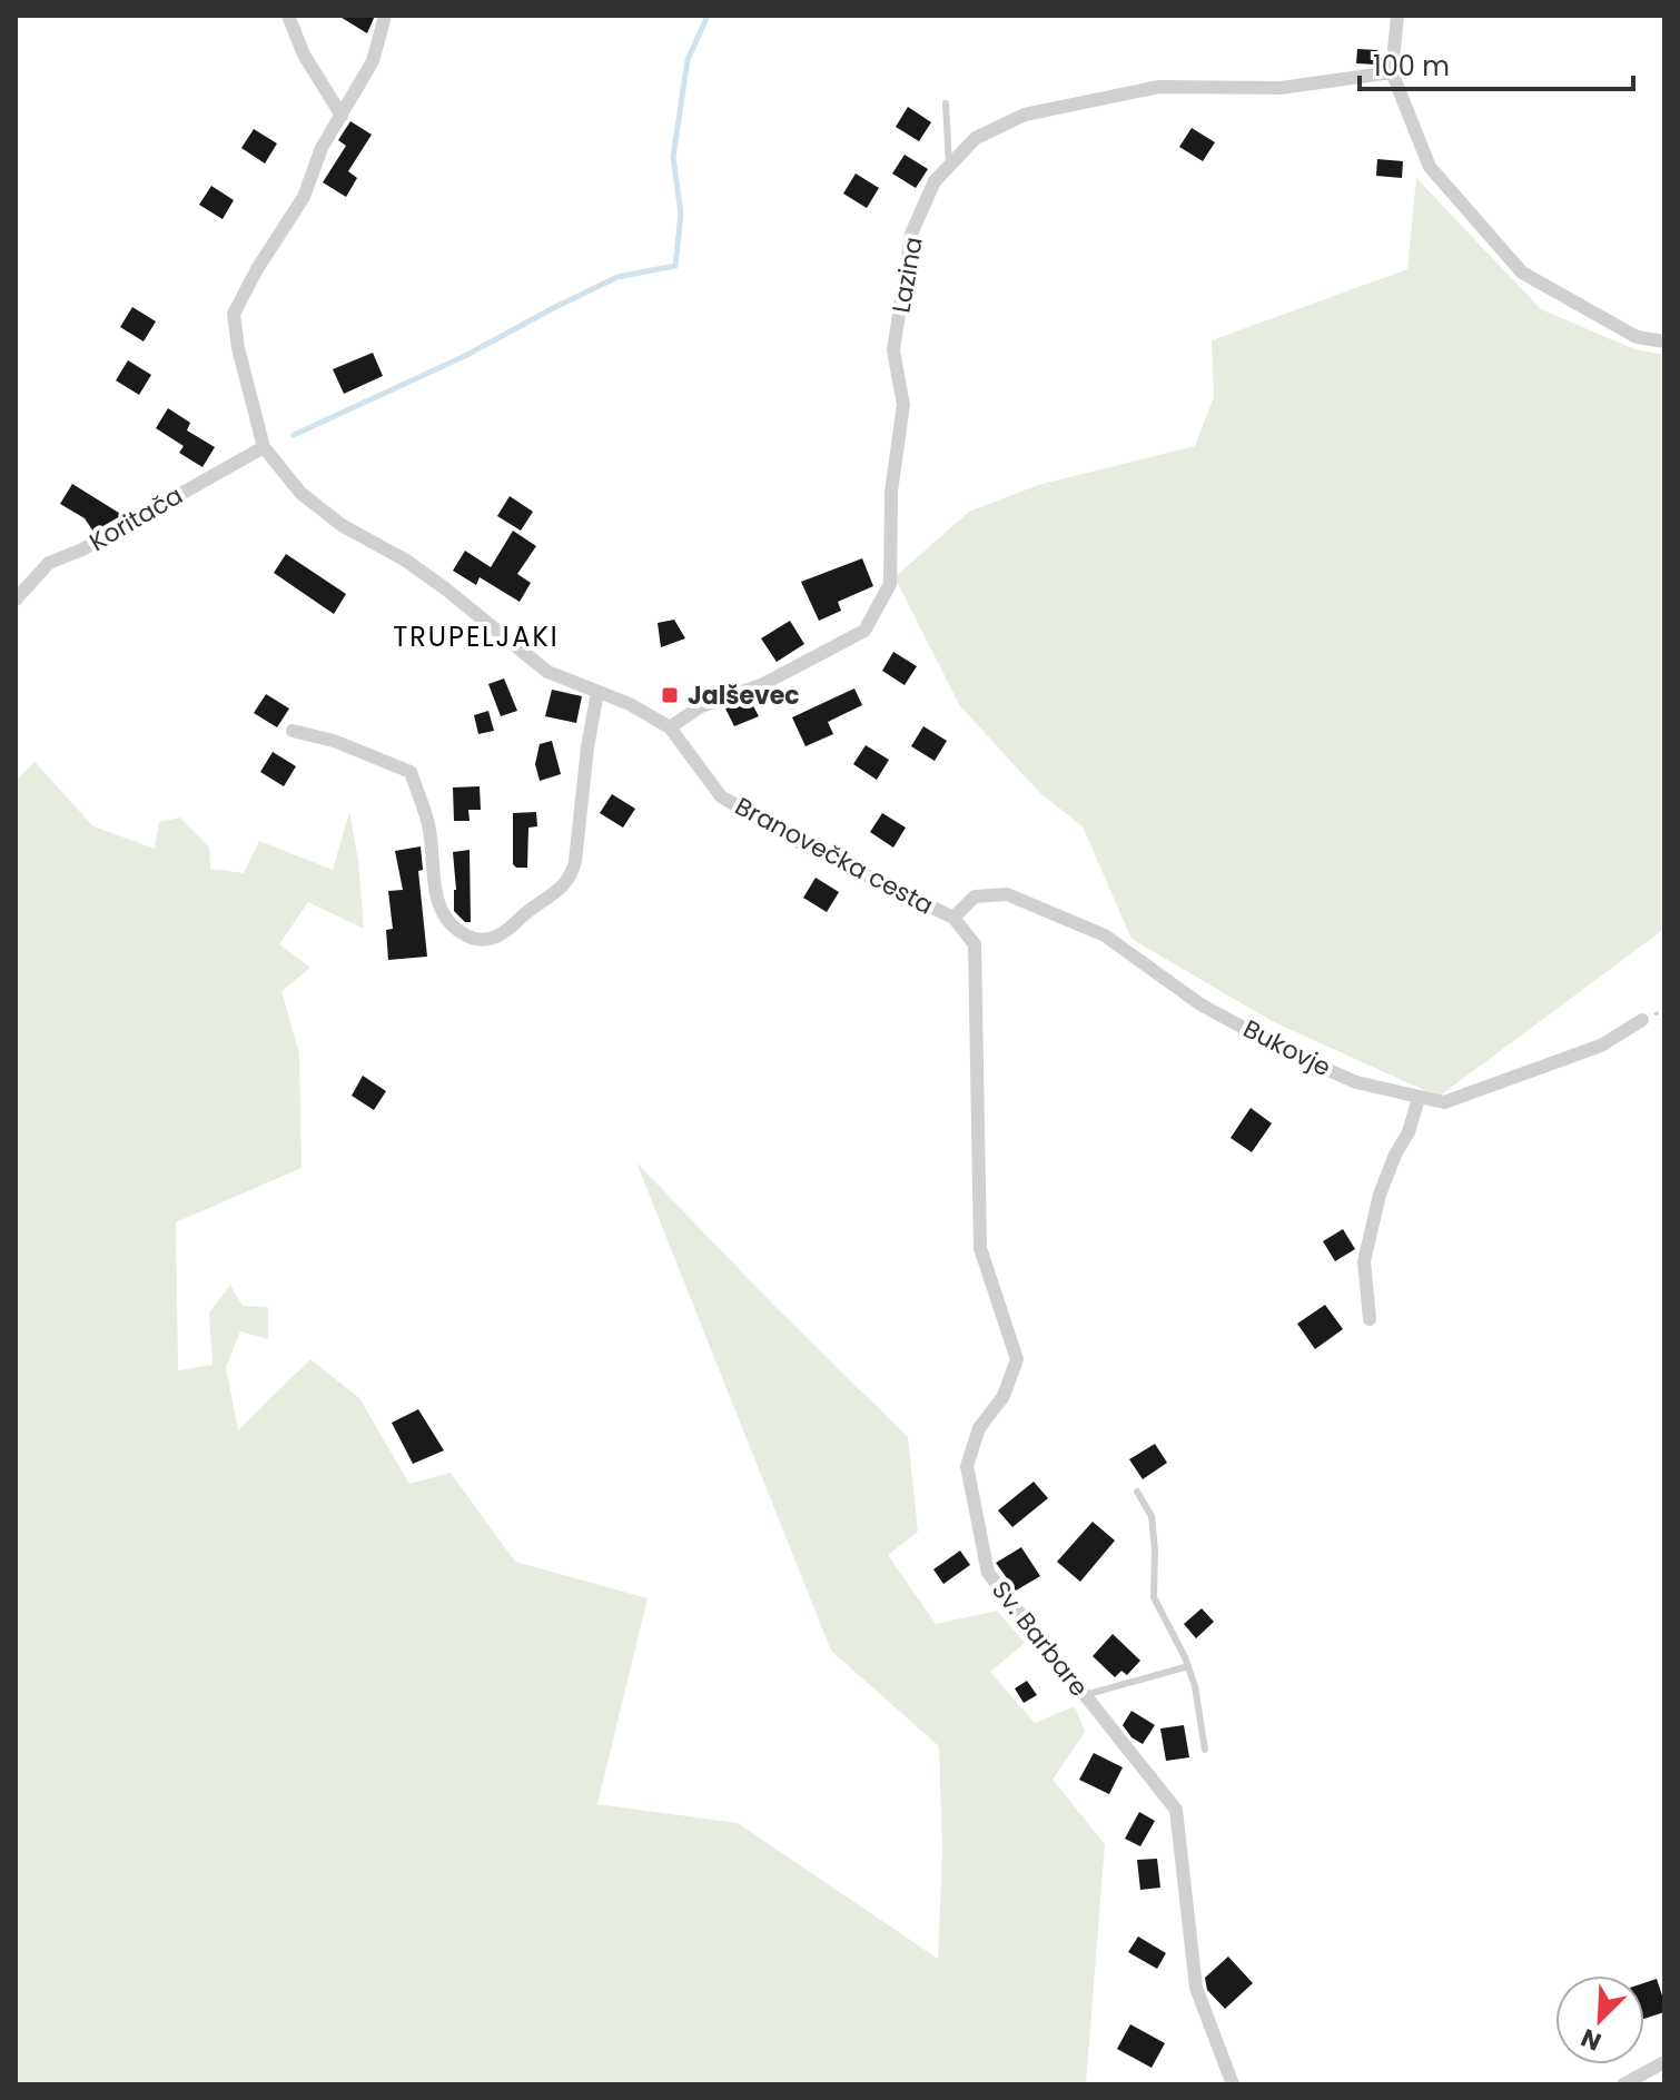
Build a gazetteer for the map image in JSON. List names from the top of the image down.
{
  "streets": {
    "street": [
      "Lazina",
      "Koritača",
      "Branovečka cesta",
      "Bukovje",
      "Sv. Barbare"
    ]
  },
  "crossings": [
    ["Lazina", "Branovečka cesta"],
    ["Koritača", "Branovečka cesta"],
    ["Branovečka cesta", "Bukovje"],
    ["Branovečka cesta", "Sv. Barbare"],
    ["Bukovje", "Sv. Barbare"]
  ],
  "districts": ["TRUPELJAKI"],
  "places": {
    "transit": ["Jalševec"]
  },
  "scale_bar": "100 m",
  "north": "bottom left"
}
